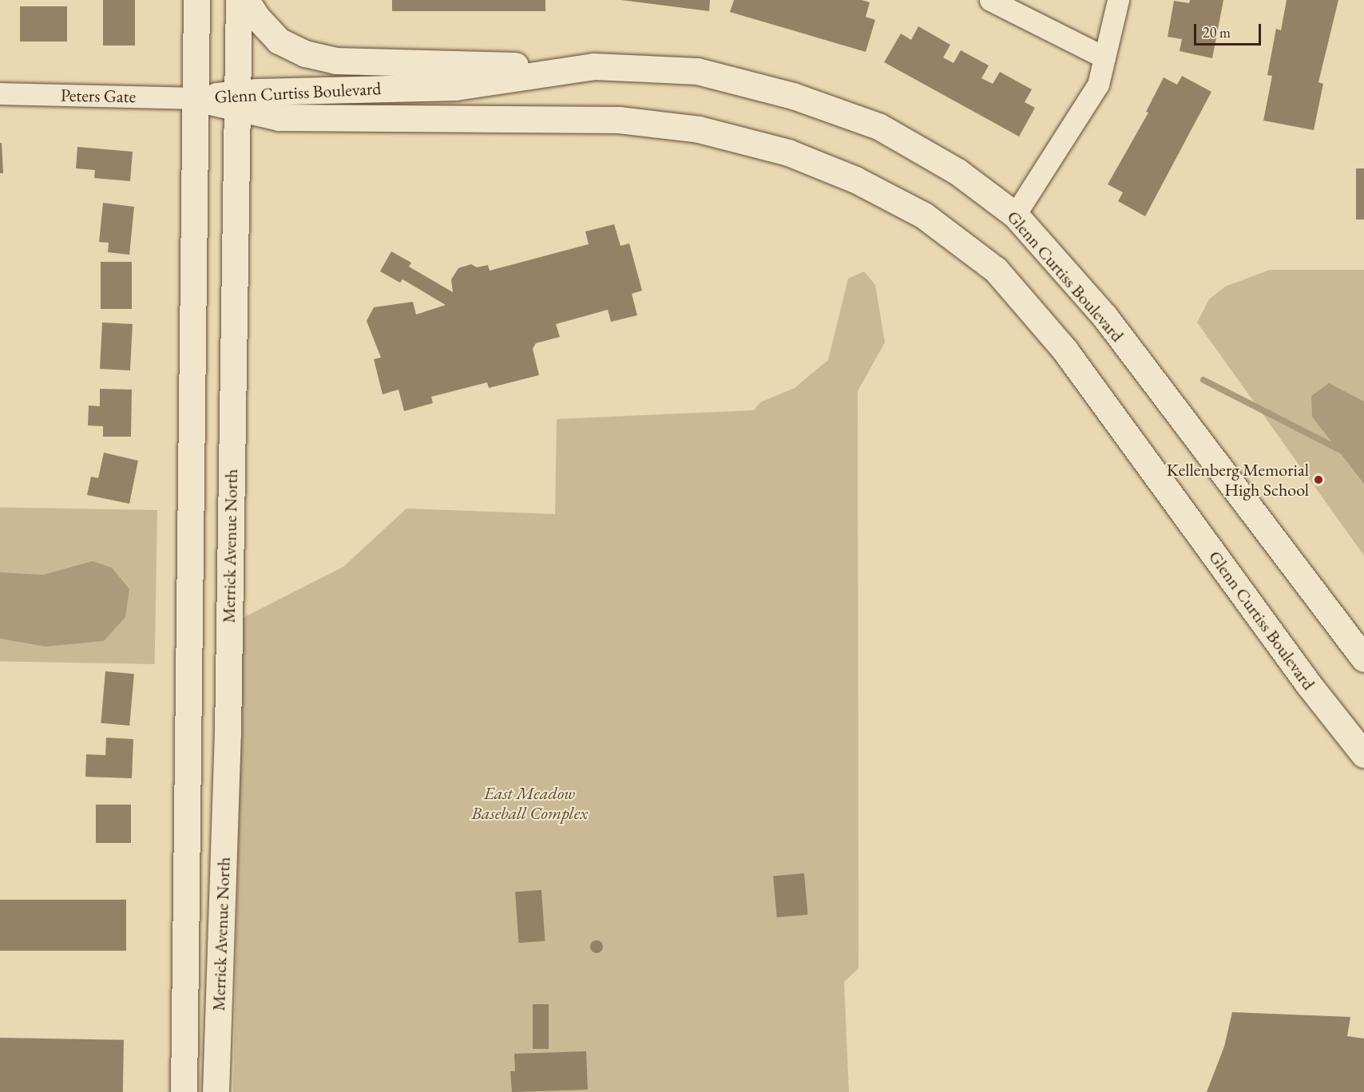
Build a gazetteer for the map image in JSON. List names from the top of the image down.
{
  "streets": {
    "main road": ["Glenn Curtiss Boulevard", "Merrick Avenue North"],
    "street": ["Peters Gate"]
  },
  "crossings": [
    ["Glenn Curtiss Boulevard", "Peters Gate"],
    ["Glenn Curtiss Boulevard", "Merrick Avenue North"],
    ["Peters Gate", "Merrick Avenue North"]
  ],
  "parks": ["East Meadow Baseball Complex"],
  "places": ["Kellenberg Memorial High School"],
  "scale_bar": "20 m"
}
